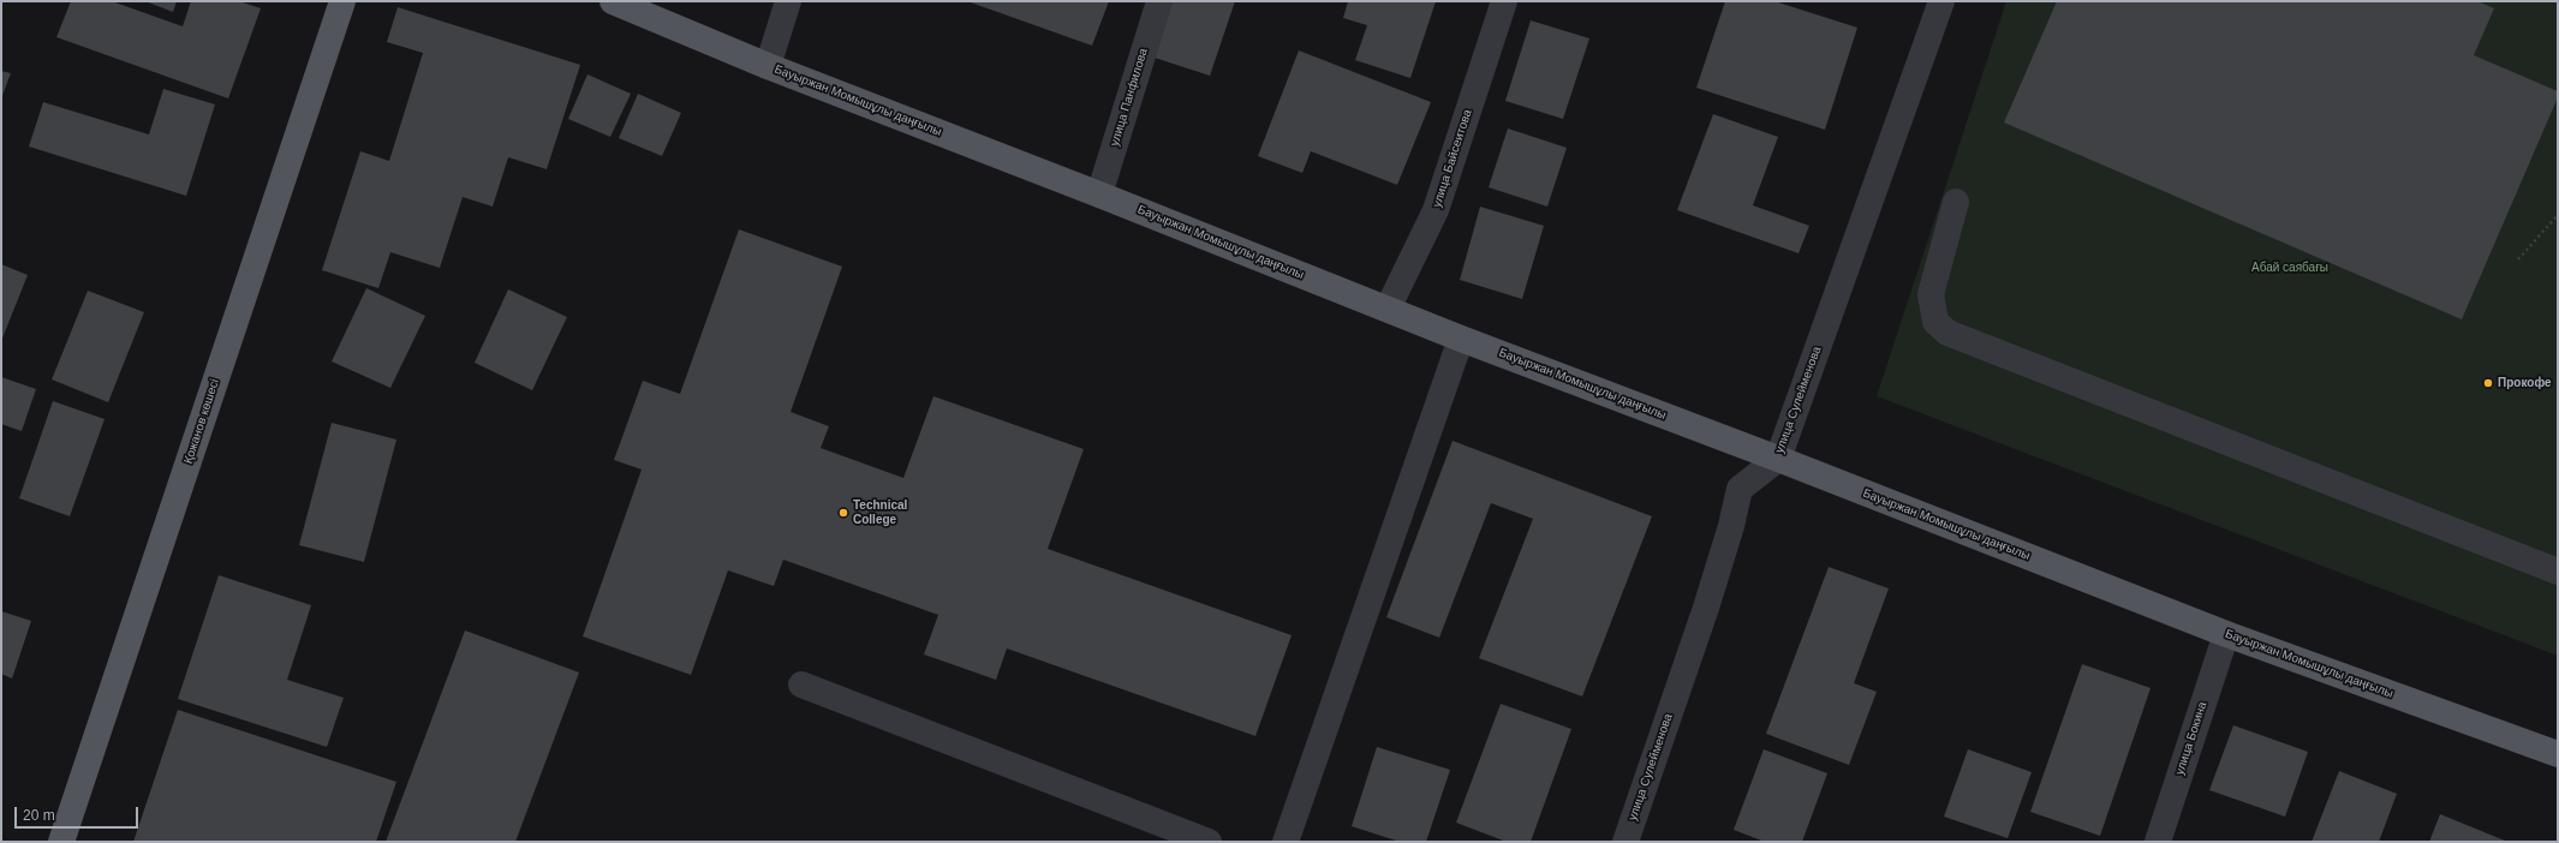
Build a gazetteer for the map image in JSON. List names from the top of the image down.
{
  "streets": {
    "main road": ["Бауыржан Момышұлы даңғылы", "Қожанов көшесі"],
    "street": [
      "улица Панфилова",
      "улица Байсеитова",
      "улица Сулейменова",
      "улица Бокина"
    ]
  },
  "crossings": [
    ["улица Панфилова", "Бауыржан Момышұлы даңғылы"],
    ["Бауыржан Момышұлы даңғылы", "улица Байсеитова"],
    ["Бауыржан Момышұлы даңғылы", "улица Сулейменова"],
    ["Бауыржан Момышұлы даңғылы", "улица Бокина"]
  ],
  "parks": ["Абай саябағы"],
  "places": ["Прокофе", "Technical College"],
  "scale_bar": "20 m"
}
